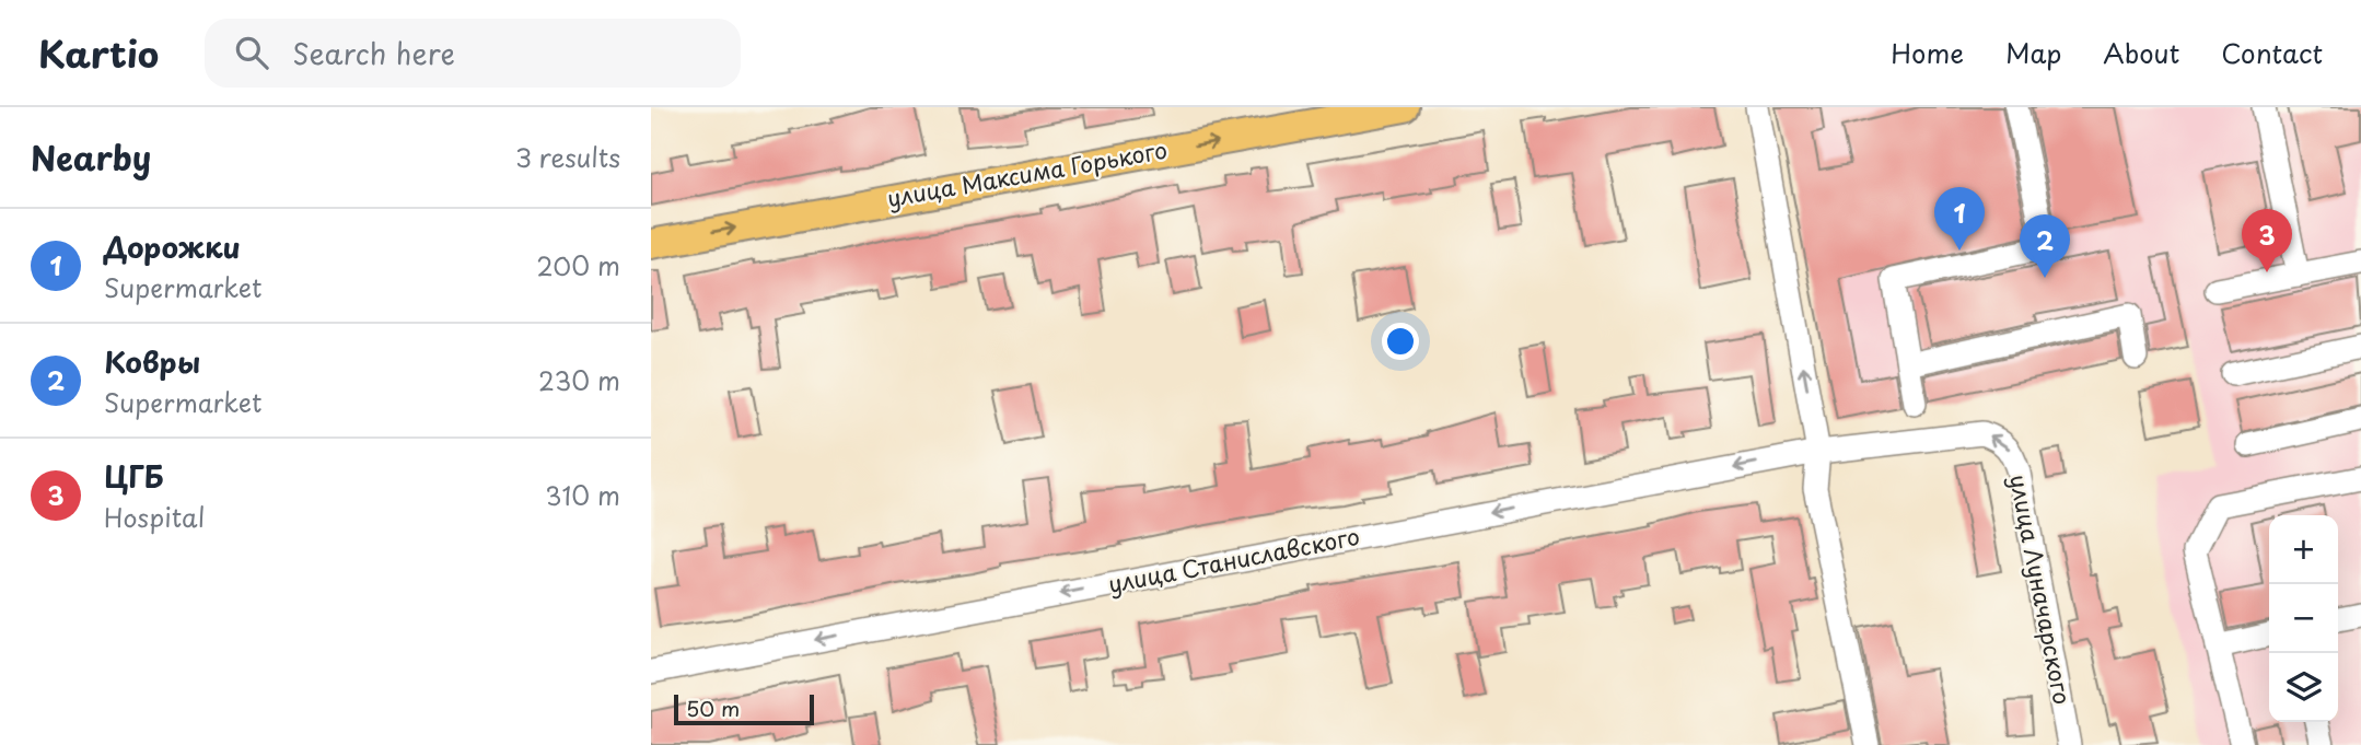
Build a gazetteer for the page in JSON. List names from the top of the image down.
{
  "streets": {
    "main road": ["улица Максима Горького"],
    "street": ["улица Станиславского", "улица Луначарского"]
  },
  "crossings": [
    ["улица Станиславского", "улица Луначарского"]
  ],
  "one_way": ["улица Максима Горького", "улица Станиславского"],
  "scale_bar": "50 m",
  "page": {
    "header": "Kartio",
    "search": "Search here",
    "nav": [
      "Home",
      "Map",
      "About",
      "Contact"
    ],
    "heading": ["Nearby", "3 results"],
    "pins": ["1", "3", "2"],
    "list": [
      {
        "mark": "1",
        "name": "Дорожки",
        "note": "Supermarket",
        "value": "200 m"
      },
      {
        "mark": "2",
        "name": "Ковры",
        "note": "Supermarket",
        "value": "230 m"
      },
      {
        "mark": "3",
        "name": "ЦГБ",
        "note": "Hospital",
        "value": "310 m"
      }
    ],
    "map_buttons": ["+", "−"],
    "scale": "50 m"
  }
}
